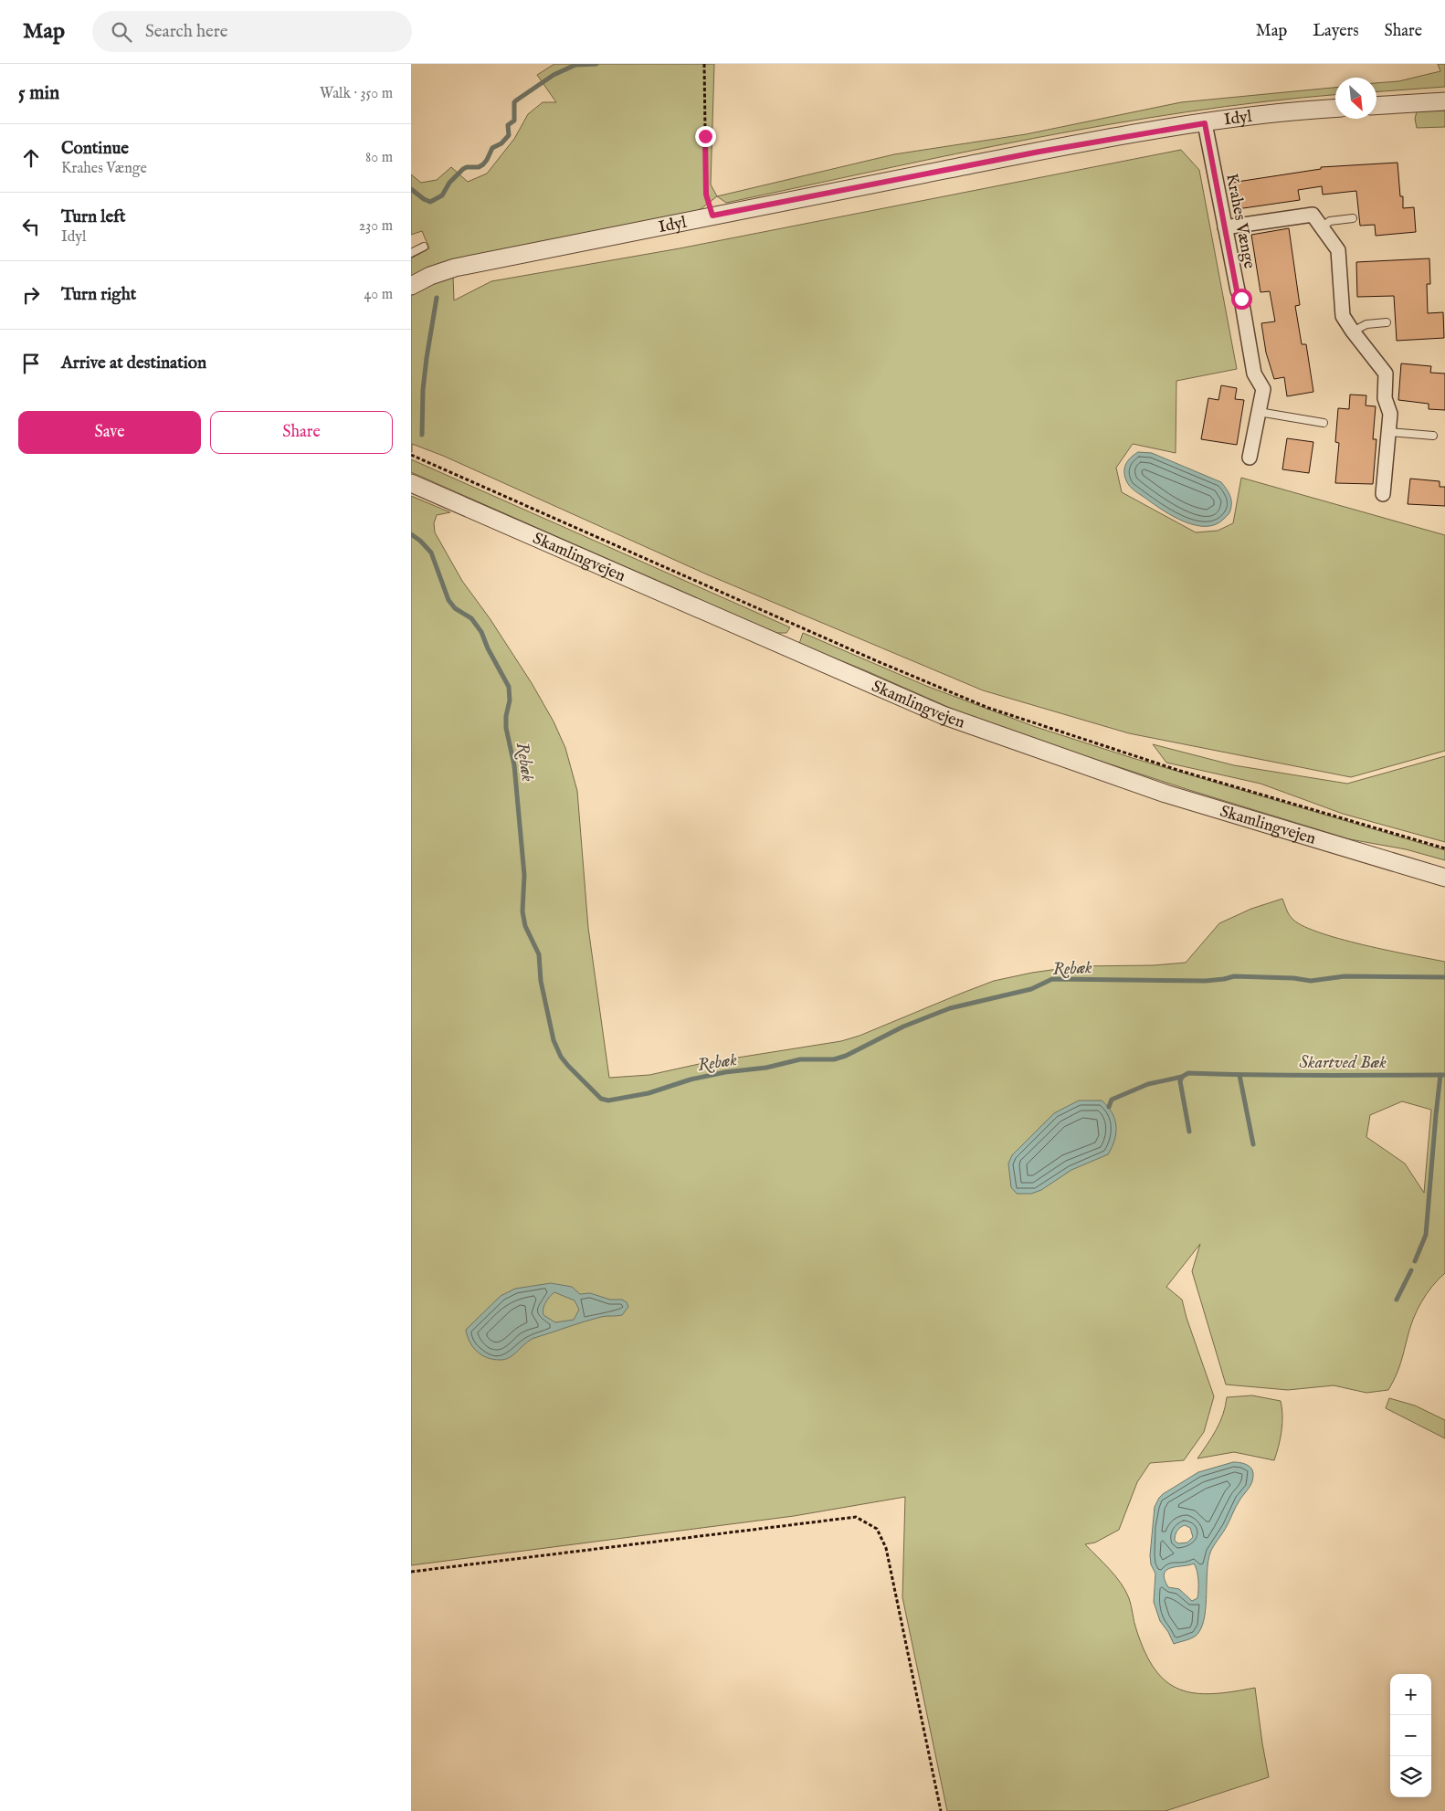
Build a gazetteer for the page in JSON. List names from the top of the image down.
{
  "streets": {
    "street": ["Idyl", "Krahes Vænge", "Skamlingvejen"]
  },
  "crossings": [
    ["Idyl", "Krahes Vænge"]
  ],
  "water": ["Rebæk", "Skartved Bæk"],
  "north": "bottom right",
  "page": {
    "header": "Map",
    "search": "Search here",
    "nav": ["Map", "Layers", "Share"],
    "heading": ["5 min", "Walk · 350 m"],
    "list": [
      ["Continue", "Krahes Vænge", "80 m"],
      ["Turn left", "Idyl", "230 m"],
      ["Turn right", "40 m"],
      "Arrive at destination"
    ],
    "buttons": ["Save", "Share"],
    "map_buttons": ["+", "−"]
  }
}
